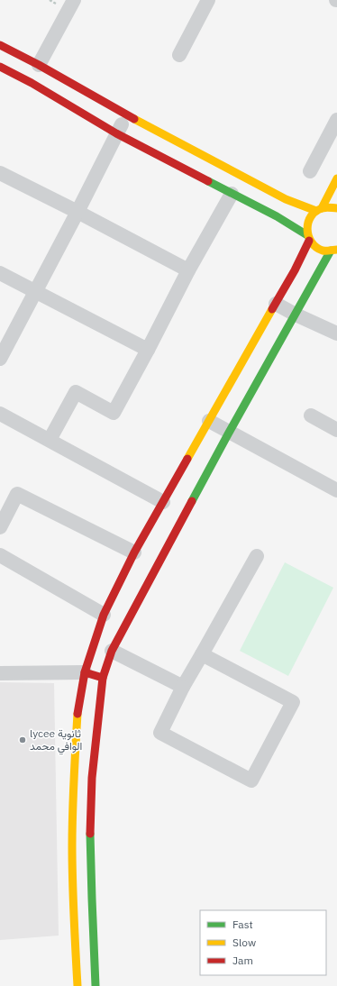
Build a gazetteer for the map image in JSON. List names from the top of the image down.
{
  "places": ["lycee ثانوية الوافي محمد"],
  "legend": ["Fast", "Slow", "Jam"]
}
